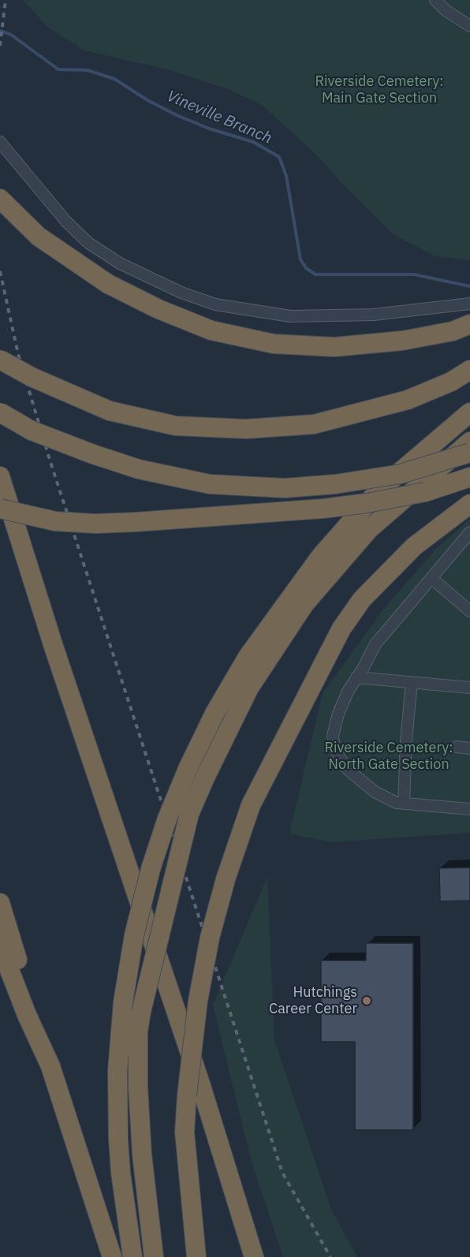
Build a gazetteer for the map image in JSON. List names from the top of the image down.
{
  "water": ["Vineville Branch"],
  "parks": ["Riverside Cemetery: Main Gate Section", "Riverside Cemetery: North Gate Section"],
  "places": ["Hutchings Career Center"]
}
